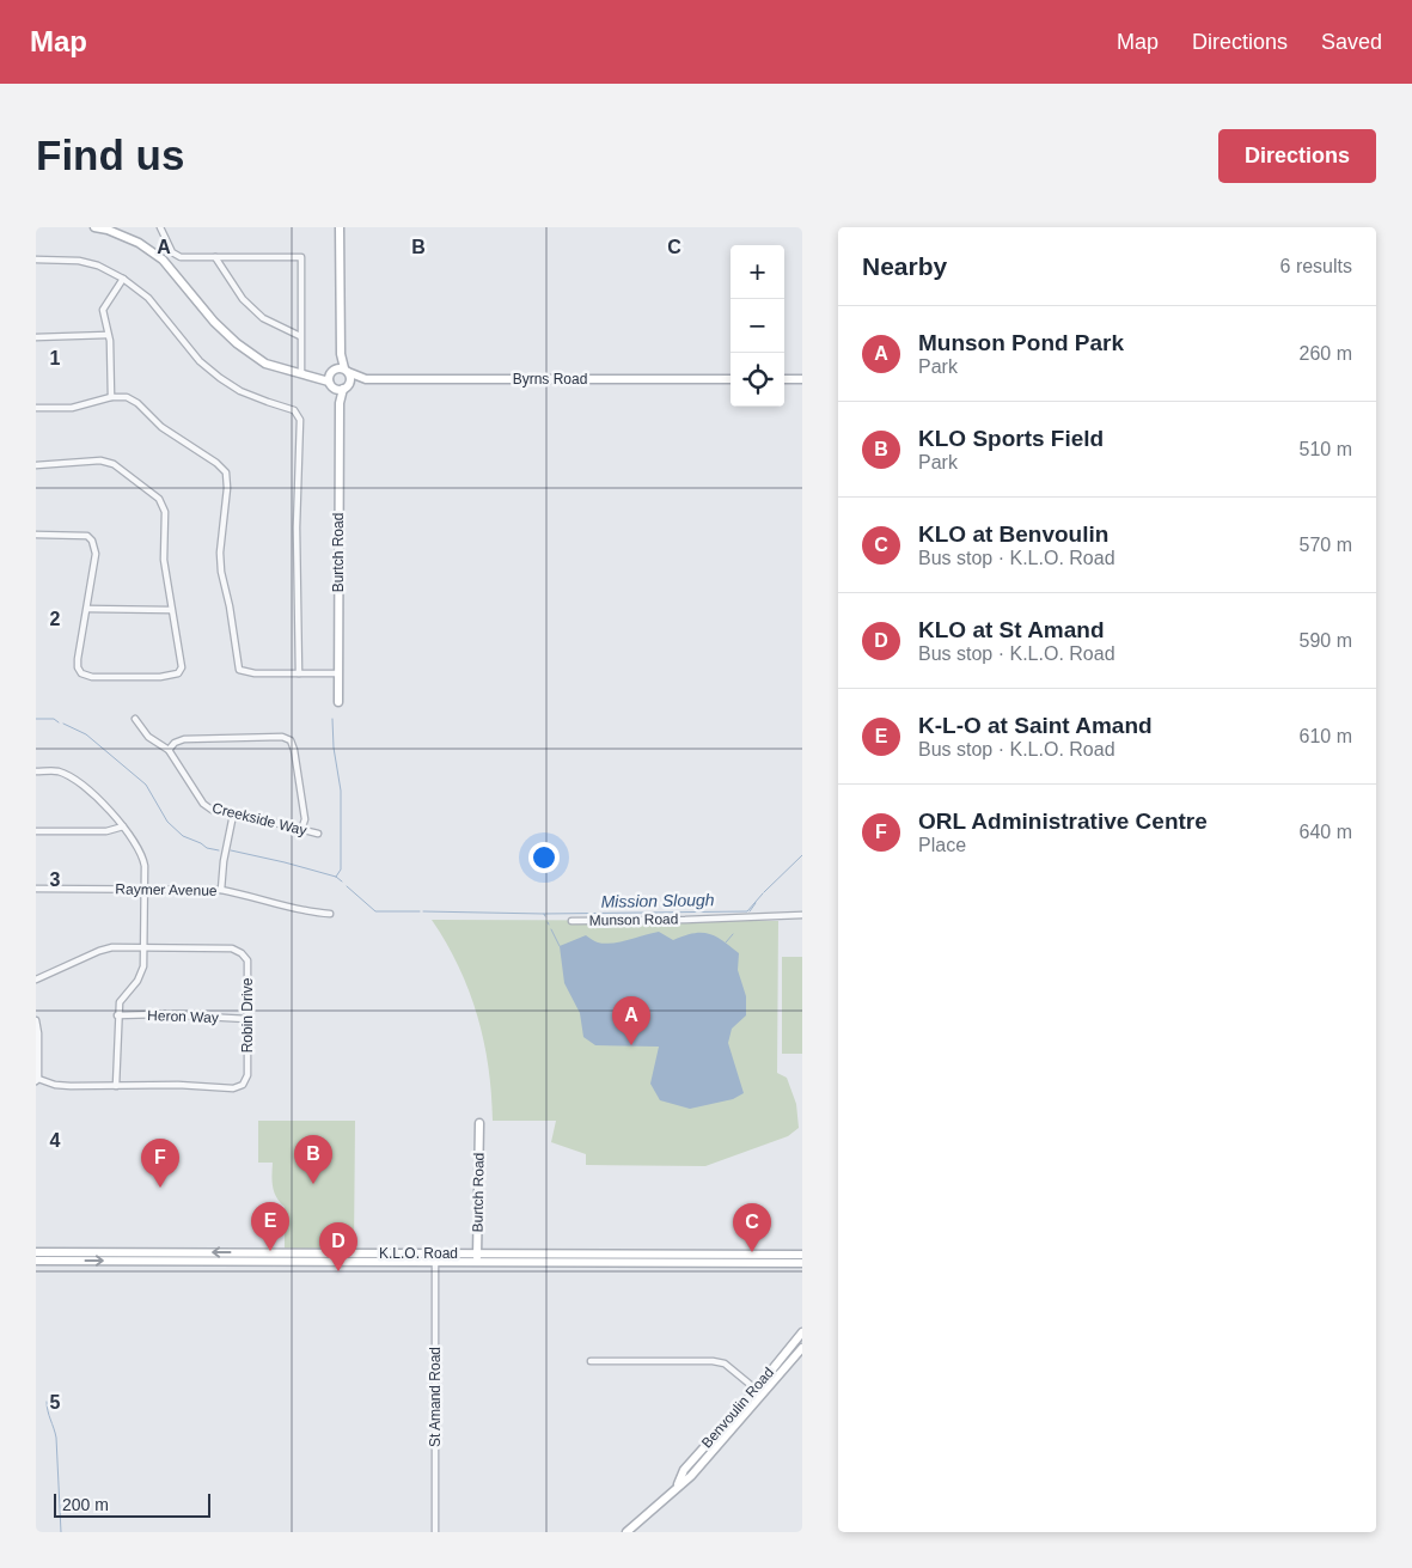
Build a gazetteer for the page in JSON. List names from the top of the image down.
{
  "streets": {
    "main road": [
      "Byrns Road",
      "Burtch Road",
      "K.L.O. Road",
      "Benvoulin Road"
    ],
    "street": [
      "Creekside Way",
      "Raymer Avenue",
      "Munson Road",
      "Robin Drive",
      "Heron Way",
      "St Amand Road"
    ]
  },
  "crossings": [
    ["Byrns Road", "Burtch Road"],
    ["Burtch Road", "K.L.O. Road"],
    ["Robin Drive", "Heron Way"],
    ["K.L.O. Road", "St Amand Road"]
  ],
  "water": ["Mission Slough"],
  "scale_bar": "200 m",
  "page": {
    "header": "Map",
    "nav": ["Map", "Directions", "Saved"],
    "buttons": "Directions",
    "title": "Find us",
    "heading": ["Nearby", "6 results"],
    "map_buttons": ["+", "−"],
    "list": [
      {
        "mark": "A",
        "name": "Munson Pond Park",
        "note": "Park",
        "value": "260 m"
      },
      {
        "mark": "B",
        "name": "KLO Sports Field",
        "note": "Park",
        "value": "510 m"
      },
      {
        "mark": "C",
        "name": "KLO at Benvoulin",
        "note": "Bus stop · K.L.O. Road",
        "value": "570 m"
      },
      {
        "mark": "D",
        "name": "KLO at St Amand",
        "note": "Bus stop · K.L.O. Road",
        "value": "590 m"
      },
      {
        "mark": "E",
        "name": "K-L-O at Saint Amand",
        "note": "Bus stop · K.L.O. Road",
        "value": "610 m"
      },
      {
        "mark": "F",
        "name": "ORL Administrative Centre",
        "note": "Place",
        "value": "640 m"
      }
    ],
    "pins": [
      "A",
      "B",
      "F",
      "E",
      "C",
      "D"
    ],
    "scale": "200 m"
  },
  "grid": {
    "columns": ["A", "B", "C"],
    "rows": [
      "1",
      "2",
      "3",
      "4",
      "5"
    ]
  }
}
